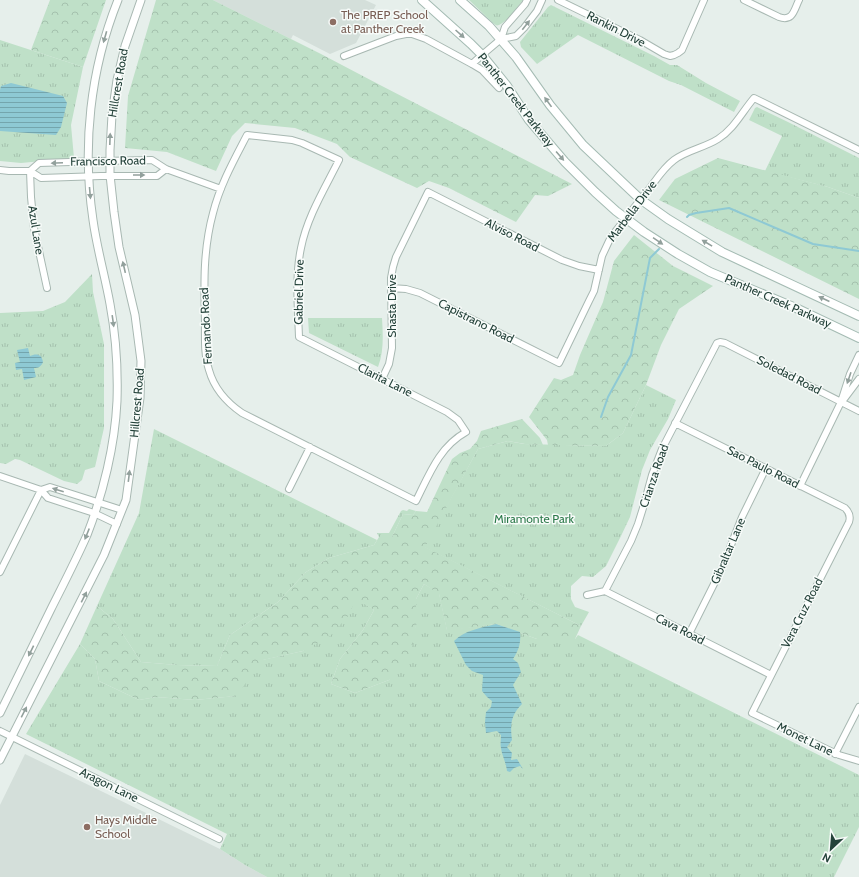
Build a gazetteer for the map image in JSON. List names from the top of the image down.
{
  "streets": {
    "main road": ["Panther Creek Parkway"],
    "street": [
      "Rankin Drive",
      "Hillcrest Road",
      "Francisco Road",
      "Marbella Drive",
      "Azul Lane",
      "Alviso Road",
      "Gabriel Drive",
      "Shasta Drive",
      "Capistrano Road",
      "Fernando Road",
      "Soledad Road",
      "Clarita Lane",
      "Sao Paulo Road",
      "Crianza Road",
      "Gibraltar Lane",
      "Vera Cruz Road",
      "Cava Road",
      "Monet Lane",
      "Aragon Lane"
    ]
  },
  "crossings": [
    ["Hillcrest Road", "Francisco Road"],
    ["Hillcrest Road", "Aragon Lane"],
    ["Panther Creek Parkway", "Marbella Drive"],
    ["Francisco Road", "Azul Lane"],
    ["Marbella Drive", "Alviso Road"],
    ["Marbella Drive", "Capistrano Road"],
    ["Alviso Road", "Shasta Drive"],
    ["Gabriel Drive", "Fernando Road"],
    ["Gabriel Drive", "Clarita Lane"],
    ["Shasta Drive", "Capistrano Road"],
    ["Shasta Drive", "Clarita Lane"],
    ["Fernando Road", "Clarita Lane"],
    ["Soledad Road", "Crianza Road"],
    ["Sao Paulo Road", "Crianza Road"],
    ["Sao Paulo Road", "Gibraltar Lane"],
    ["Sao Paulo Road", "Vera Cruz Road"],
    ["Crianza Road", "Cava Road"],
    ["Gibraltar Lane", "Cava Road"],
    ["Vera Cruz Road", "Cava Road"],
    ["Vera Cruz Road", "Monet Lane"]
  ],
  "parks": ["Miramonte Park"],
  "places": ["The PREP School at Panther Creek", "Hays Middle School"],
  "north": "bottom left"
}
